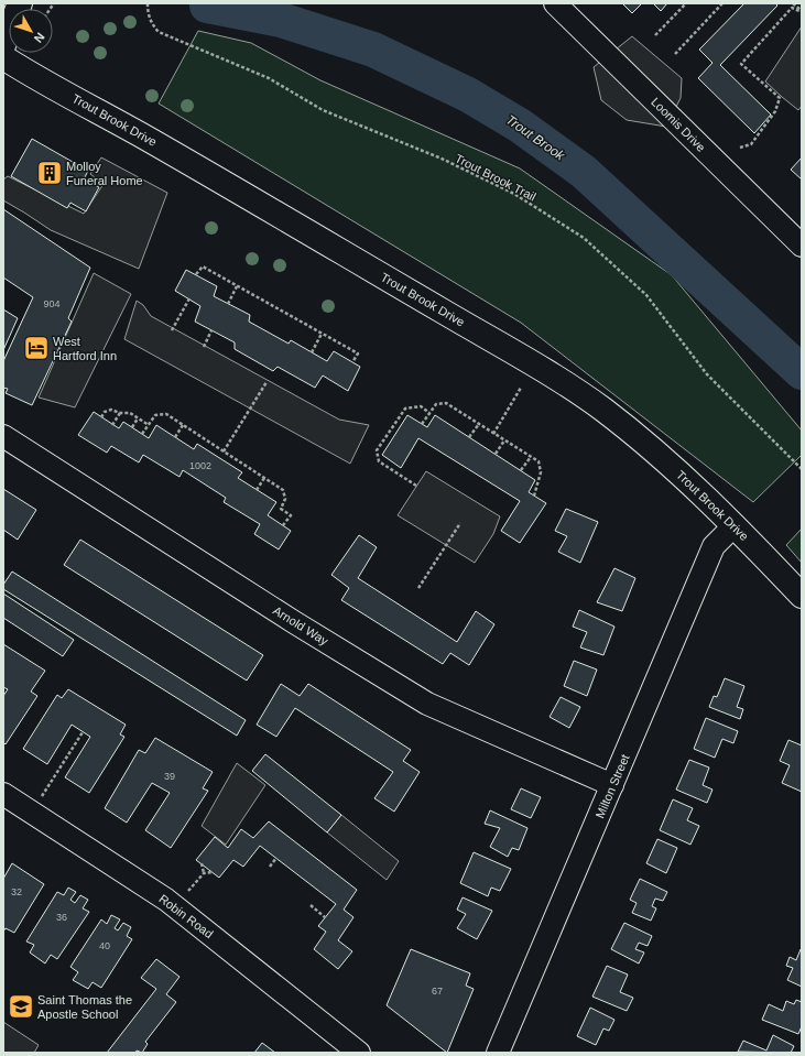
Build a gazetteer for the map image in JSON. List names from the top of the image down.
{
  "streets": {
    "main road": ["Trout Brook Drive"],
    "street": [
      "Loomis Drive",
      "Arnold Way",
      "Milton Street",
      "Robin Road"
    ],
    "path": ["Trout Brook Trail"]
  },
  "crossings": [
    ["Trout Brook Drive", "Milton Street"],
    ["Arnold Way", "Milton Street"]
  ],
  "water": ["Trout Brook"],
  "places": {
    "building": ["Molloy Funeral Home"],
    "hotel": ["West Hartford Inn"],
    "school or university": ["Saint Thomas the Apostle School"]
  },
  "house_numbers": [
    "904",
    "1002",
    "39",
    "32",
    "36",
    "40",
    "67"
  ],
  "north": "bottom right"
}
